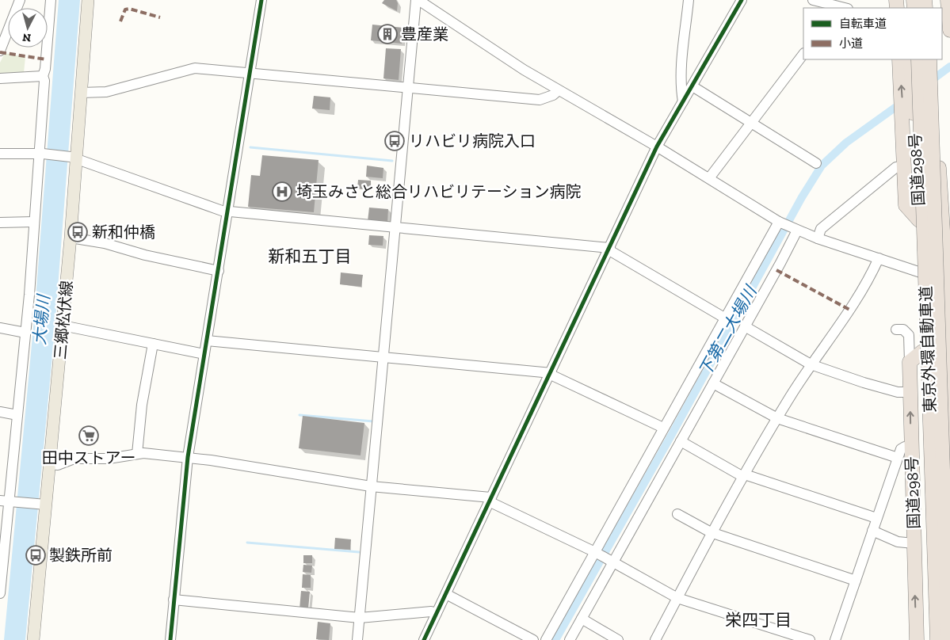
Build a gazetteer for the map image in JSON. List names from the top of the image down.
{
  "streets": {
    "highway": ["国道298号", "東京外環自動車道"],
    "main road": ["三郷松伏線"]
  },
  "districts": ["新和五丁目", "栄四丁目"],
  "water": ["大場川", "下第二大場川"],
  "places": {
    "building": ["豊産業"],
    "bus stop": ["リハビリ病院入口", "新和仲橋", "製鉄所前"],
    "hospital": ["埼玉みさと総合リハビリテーション病院"],
    "supermarket": ["田中ストアー"]
  },
  "legend": ["自転車道", "小道"],
  "north": "bottom"
}
